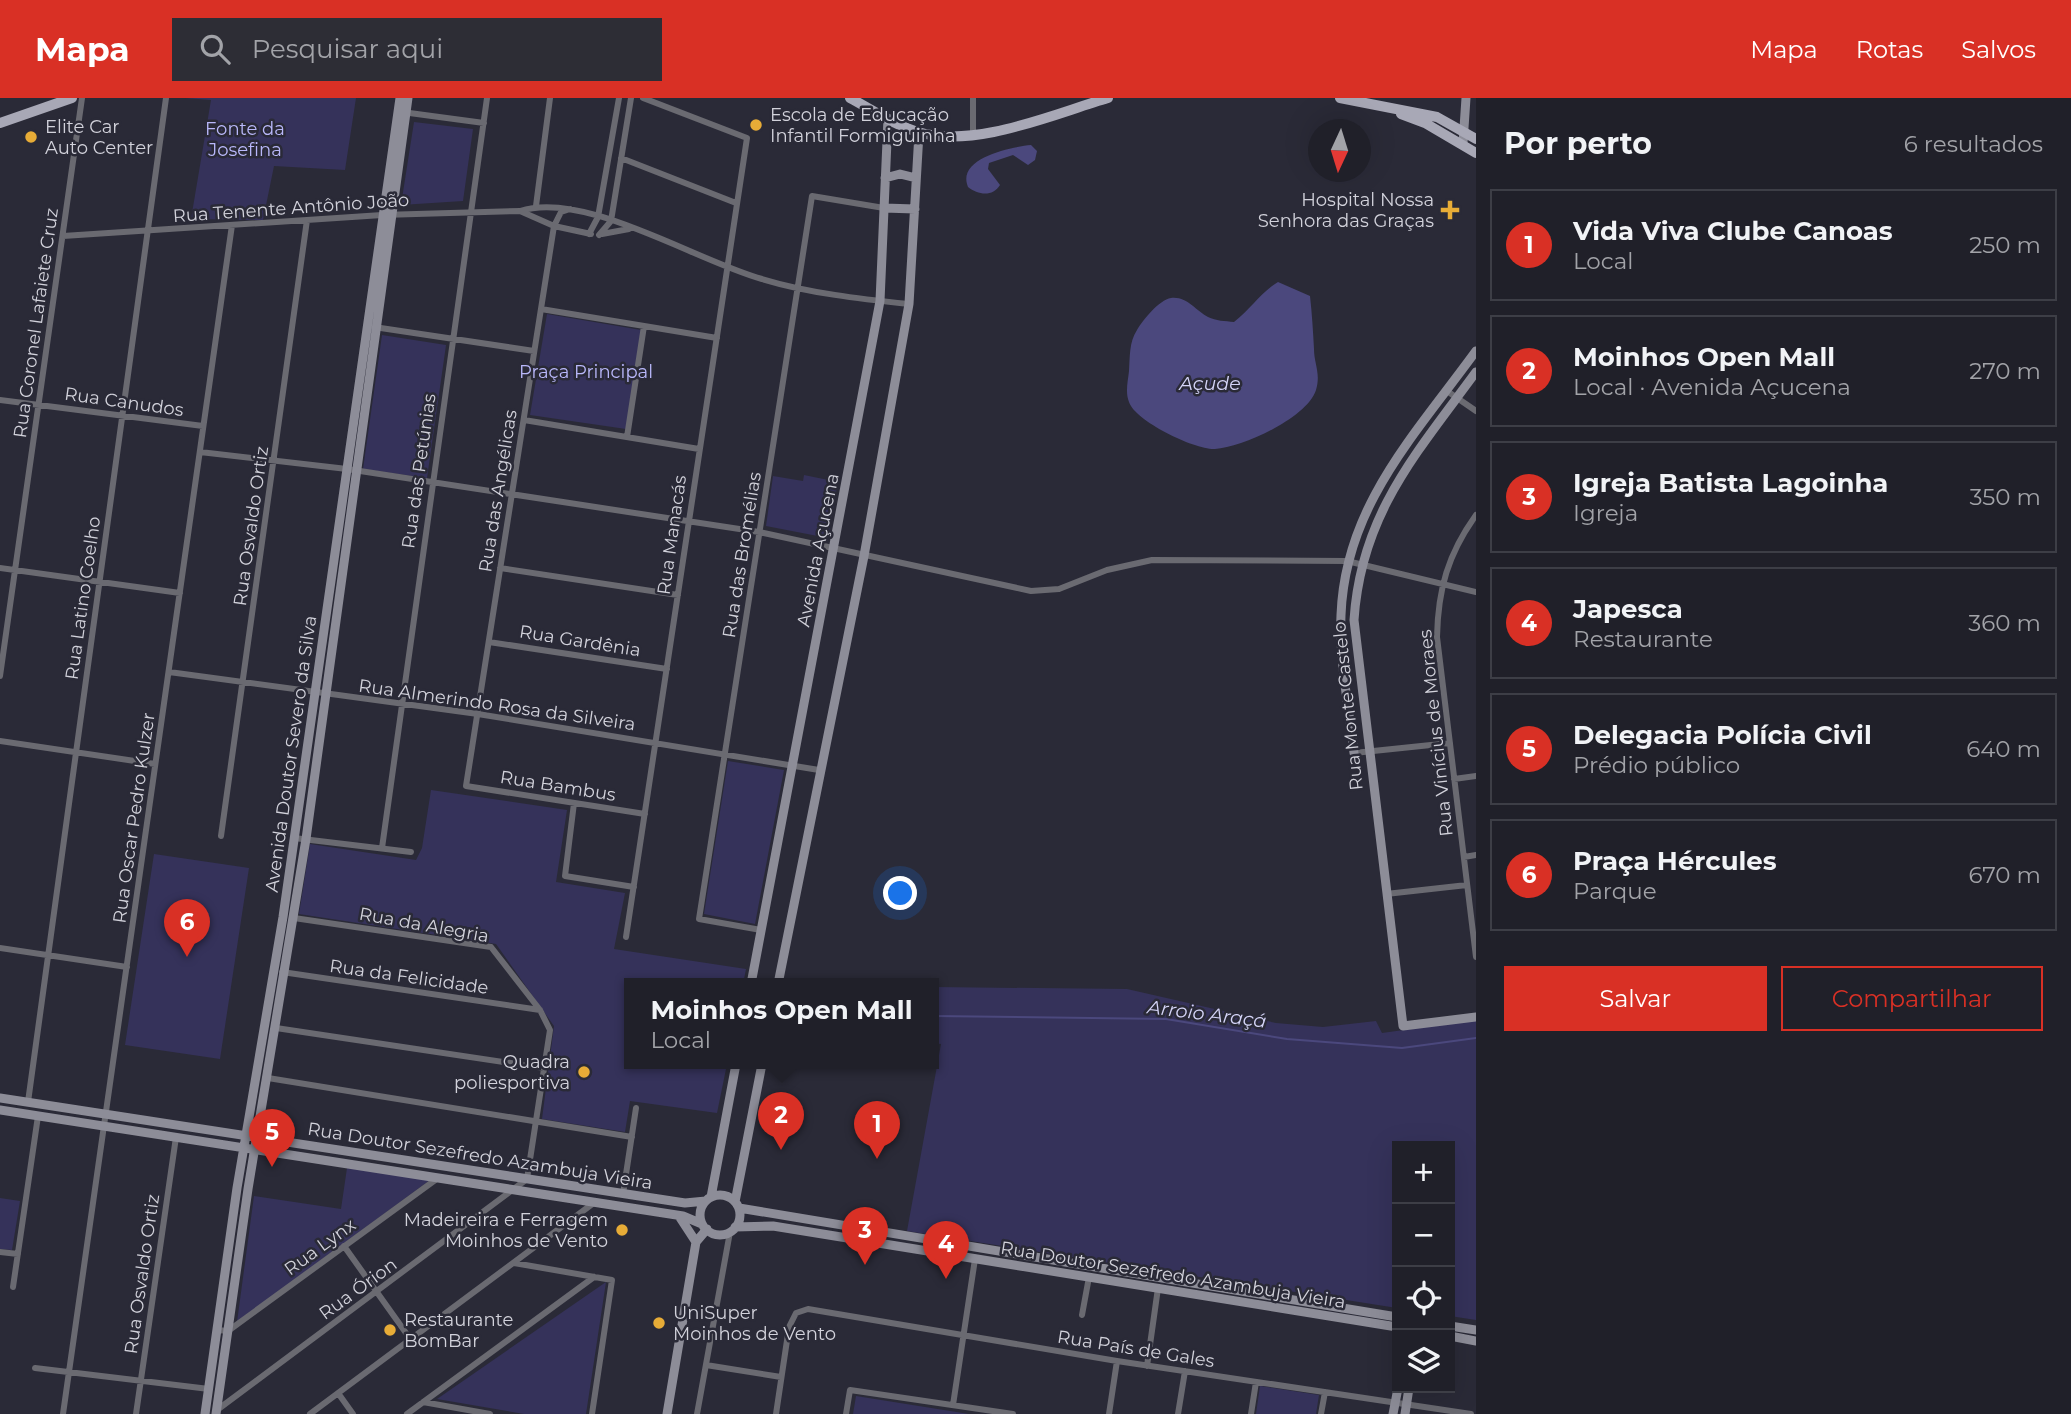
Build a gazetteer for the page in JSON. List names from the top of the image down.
{
  "streets": {
    "main road": [
      "Avenida Açucena",
      "Rua Monte Castelo",
      "Avenida Doutor Severo da Silva",
      "Rua Doutor Sezefredo Azambuja Vieira"
    ],
    "street": [
      "Rua Tenente Antônio João",
      "Rua Coronel Lafaiete Cruz",
      "Rua Canudos",
      "Rua das Petúnias",
      "Rua das Angélicas",
      "Rua Osvaldo Ortiz",
      "Rua Manacás",
      "Rua das Bromélias",
      "Rua Latino Coelho",
      "Rua Gardênia",
      "Rua Almerindo Rosa da Silveira",
      "Rua Vinícius de Moraes",
      "Rua Bambus",
      "Rua Oscar Pedro Kulzer",
      "Rua da Alegria",
      "Rua da Felicidade",
      "Rua Lynx",
      "Rua Órion",
      "Rua País de Gales"
    ]
  },
  "crossings": [
    ["Rua Tenente Antônio João", "Rua Coronel Lafaiete Cruz"],
    ["Rua Tenente Antônio João", "Rua das Petúnias"],
    ["Rua Tenente Antônio João", "Rua das Angélicas"],
    ["Rua Tenente Antônio João", "Rua Osvaldo Ortiz"],
    ["Rua Tenente Antônio João", "Rua Manacás"],
    ["Rua Tenente Antônio João", "Avenida Açucena"],
    ["Rua Tenente Antônio João", "Rua das Bromélias"],
    ["Rua Tenente Antônio João", "Rua Latino Coelho"],
    ["Rua Tenente Antônio João", "Avenida Doutor Severo da Silva"],
    ["Rua Tenente Antônio João", "Rua Oscar Pedro Kulzer"],
    ["Rua Coronel Lafaiete Cruz", "Rua Canudos"],
    ["Rua Canudos", "Rua Latino Coelho"],
    ["Rua Canudos", "Rua Oscar Pedro Kulzer"],
    ["Rua das Petúnias", "Rua Almerindo Rosa da Silveira"],
    ["Rua das Angélicas", "Rua Gardênia"],
    ["Rua das Angélicas", "Rua Almerindo Rosa da Silveira"],
    ["Rua das Angélicas", "Rua Bambus"],
    ["Rua Osvaldo Ortiz", "Rua Almerindo Rosa da Silveira"],
    ["Rua Osvaldo Ortiz", "Rua Doutor Sezefredo Azambuja Vieira"],
    ["Rua Manacás", "Rua Gardênia"],
    ["Rua Manacás", "Rua Almerindo Rosa da Silveira"],
    ["Rua Manacás", "Rua Bambus"],
    ["Avenida Açucena", "Rua das Bromélias"],
    ["Avenida Açucena", "Rua Almerindo Rosa da Silveira"],
    ["Rua das Bromélias", "Rua Almerindo Rosa da Silveira"],
    ["Rua Latino Coelho", "Rua Doutor Sezefredo Azambuja Vieira"],
    ["Rua Almerindo Rosa da Silveira", "Avenida Doutor Severo da Silva"],
    ["Rua Almerindo Rosa da Silveira", "Rua Oscar Pedro Kulzer"],
    ["Avenida Doutor Severo da Silva", "Rua da Alegria"],
    ["Avenida Doutor Severo da Silva", "Rua da Felicidade"],
    ["Avenida Doutor Severo da Silva", "Rua Doutor Sezefredo Azambuja Vieira"],
    ["Avenida Doutor Severo da Silva", "Rua Lynx"],
    ["Avenida Doutor Severo da Silva", "Rua Órion"],
    ["Rua Oscar Pedro Kulzer", "Rua Doutor Sezefredo Azambuja Vieira"],
    ["Rua da Alegria", "Rua da Felicidade"],
    ["Rua da Alegria", "Rua Doutor Sezefredo Azambuja Vieira"],
    ["Rua Doutor Sezefredo Azambuja Vieira", "Rua Lynx"],
    ["Rua Doutor Sezefredo Azambuja Vieira", "Rua Órion"]
  ],
  "water": ["Açude", "Arroio Araçá"],
  "parks": ["Fonte da Josefina", "Praça Principal"],
  "places": {
    "other": [
      "Escola de Educação Infantil Formiguinha",
      "Elite Car Auto Center",
      "Quadra poliesportiva",
      "Madeireira e Ferragem Moinhos de Vento",
      "UniSuper Moinhos de Vento",
      "Restaurante BomBar"
    ],
    "health": ["Hospital Nossa Senhora das Graças"]
  },
  "north": "bottom",
  "page": {
    "header": "Mapa",
    "search": "Pesquisar aqui",
    "nav": ["Mapa", "Rotas", "Salvos"],
    "heading": ["Por perto", "6 resultados"],
    "list": [
      {
        "mark": "1",
        "name": "Vida Viva Clube Canoas",
        "note": "Local",
        "value": "250 m"
      },
      {
        "mark": "2",
        "name": "Moinhos Open Mall",
        "note": "Local · Avenida Açucena",
        "value": "270 m"
      },
      {
        "mark": "3",
        "name": "Igreja Batista Lagoinha",
        "note": "Igreja",
        "value": "350 m"
      },
      {
        "mark": "4",
        "name": "Japesca",
        "note": "Restaurante",
        "value": "360 m"
      },
      {
        "mark": "5",
        "name": "Delegacia Polícia Civil",
        "note": "Prédio público",
        "value": "640 m"
      },
      {
        "mark": "6",
        "name": "Praça Hércules",
        "note": "Parque",
        "value": "670 m"
      }
    ],
    "pins": [
      "6",
      "2",
      "1",
      "5",
      "3",
      "4"
    ],
    "buttons": ["Salvar", "Compartilhar"],
    "popup": ["Moinhos Open Mall", "Local"],
    "map_buttons": ["+", "−"]
  }
}
